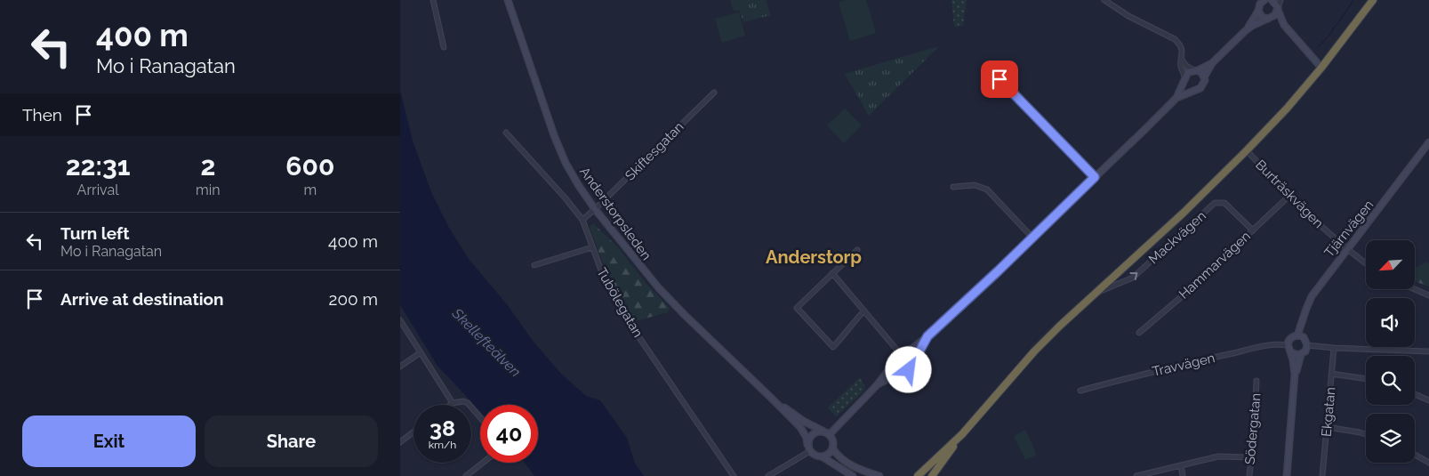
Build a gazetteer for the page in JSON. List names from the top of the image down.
{
  "streets": {
    "street": [
      "Skiftesgatan",
      "Burträskvägen",
      "Anderstorpsleden",
      "Tjärnvägen",
      "Mackvägen",
      "Hammarvägen",
      "Tubölegatan",
      "Travvägen",
      "Ekgatan",
      "Södergatan"
    ]
  },
  "crossings": [
    ["Skiftesgatan", "Anderstorpsleden"],
    ["Skiftesgatan", "Tubölegatan"],
    ["Burträskvägen", "Tjärnvägen"],
    ["Burträskvägen", "Hammarvägen"],
    ["Tjärnvägen", "Travvägen"],
    ["Mackvägen", "Hammarvägen"]
  ],
  "one_way": ["Mackvägen"],
  "districts": ["Anderstorp"],
  "water": ["Skellefteälven"],
  "north": "bottom left",
  "page": {
    "turn": ["400 m", "Mo i Ranagatan"],
    "then": "Then",
    "eta": [
      "22:31",
      "Arrival",
      "2",
      "min",
      "600",
      "m"
    ],
    "list": [
      {
        "name": "Turn left",
        "note": "Mo i Ranagatan",
        "value": "400 m"
      },
      {
        "name": "Arrive at destination",
        "value": "200 m"
      }
    ],
    "speed": "38 km/h",
    "limit": "40",
    "buttons": ["Exit", "Share"]
  }
}
